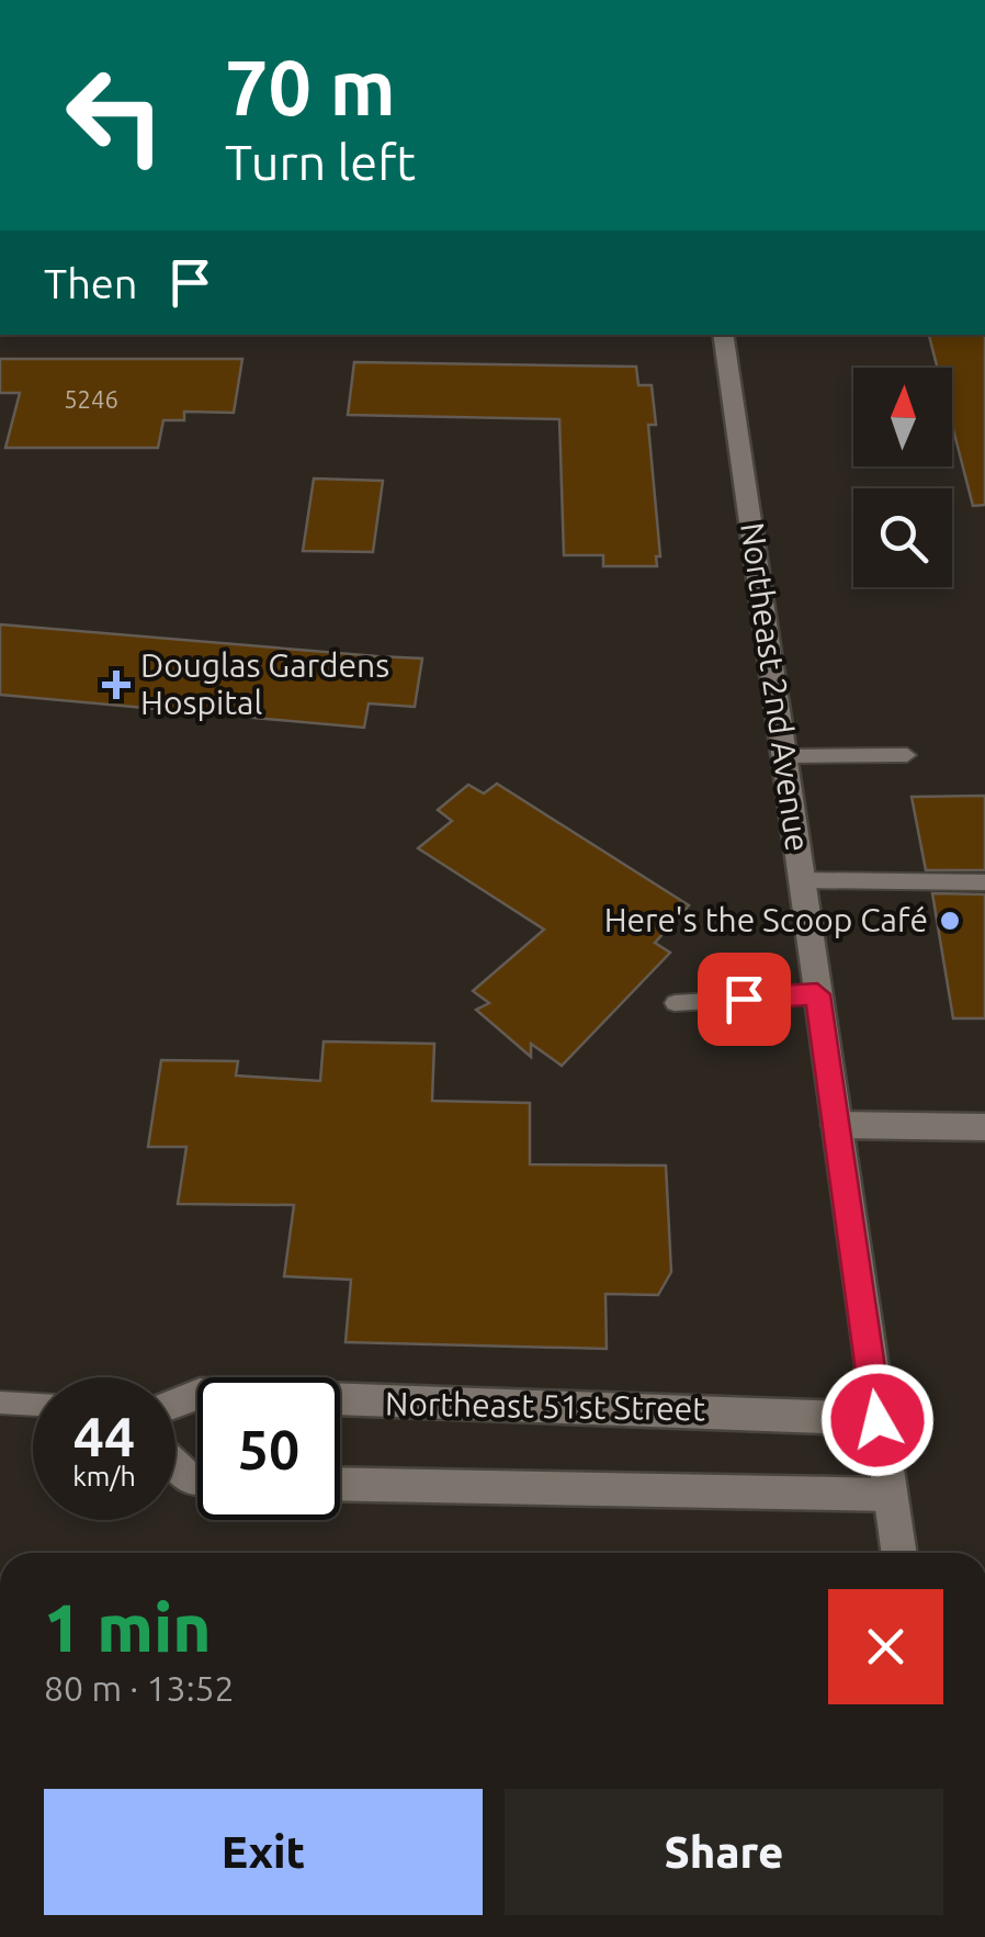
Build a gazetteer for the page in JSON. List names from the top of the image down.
{
  "streets": {
    "main road": ["Northeast 2nd Avenue", "Northeast 51st Street"]
  },
  "crossings": [
    ["Northeast 2nd Avenue", "Northeast 51st Street"]
  ],
  "places": {
    "health": ["Douglas Gardens Hospital"],
    "other": ["Here's the Scoop Café"]
  },
  "house_numbers": ["5246"],
  "north": "top",
  "page": {
    "turn": ["70 m", "Turn left"],
    "then": "Then",
    "speed": "44 km/h",
    "limit": "50",
    "heading": ["1 min", "80 m · 13:52"],
    "buttons": ["Exit", "Share"]
  }
}
